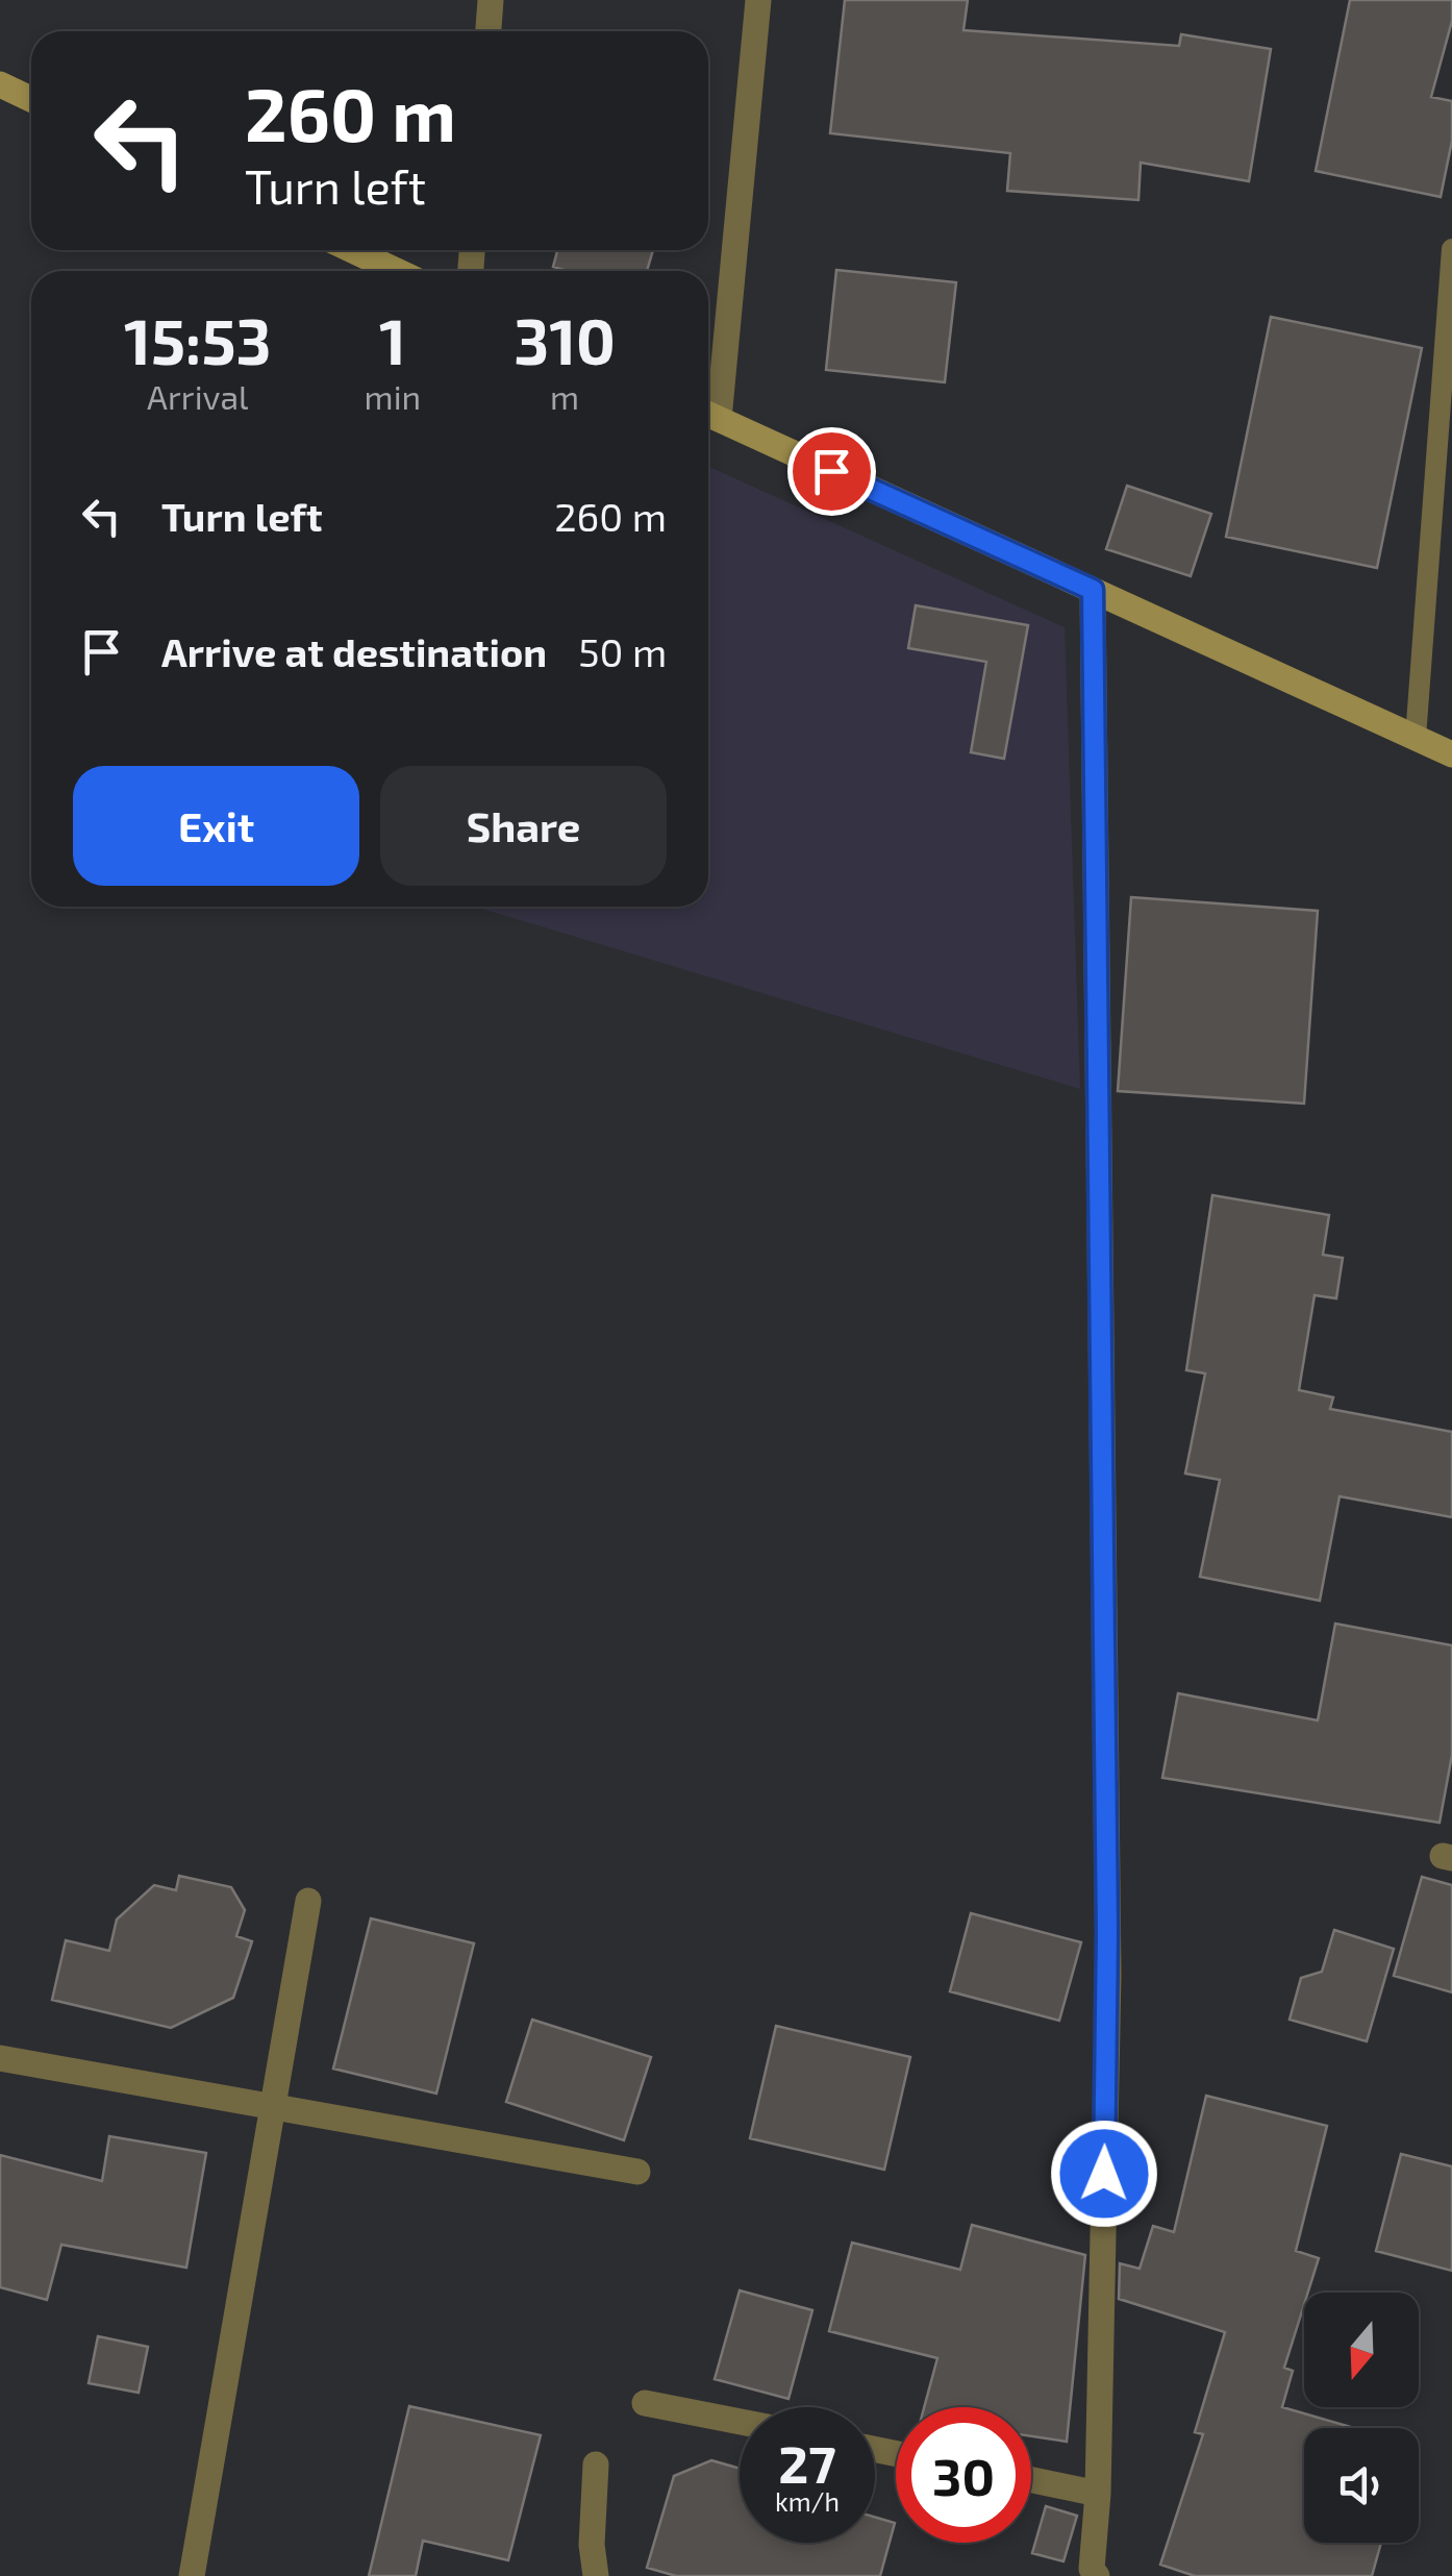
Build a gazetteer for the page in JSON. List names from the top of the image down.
{
  "north": "bottom",
  "page": {
    "turn": ["260 m", "Turn left"],
    "eta": [
      "15:53",
      "Arrival",
      "1",
      "min",
      "310",
      "m"
    ],
    "list": [
      {
        "name": "Turn left",
        "value": "260 m"
      },
      {
        "name": "Arrive at destination",
        "value": "50 m"
      }
    ],
    "buttons": ["Exit", "Share"],
    "speed": "27 km/h",
    "limit": "30"
  }
}
